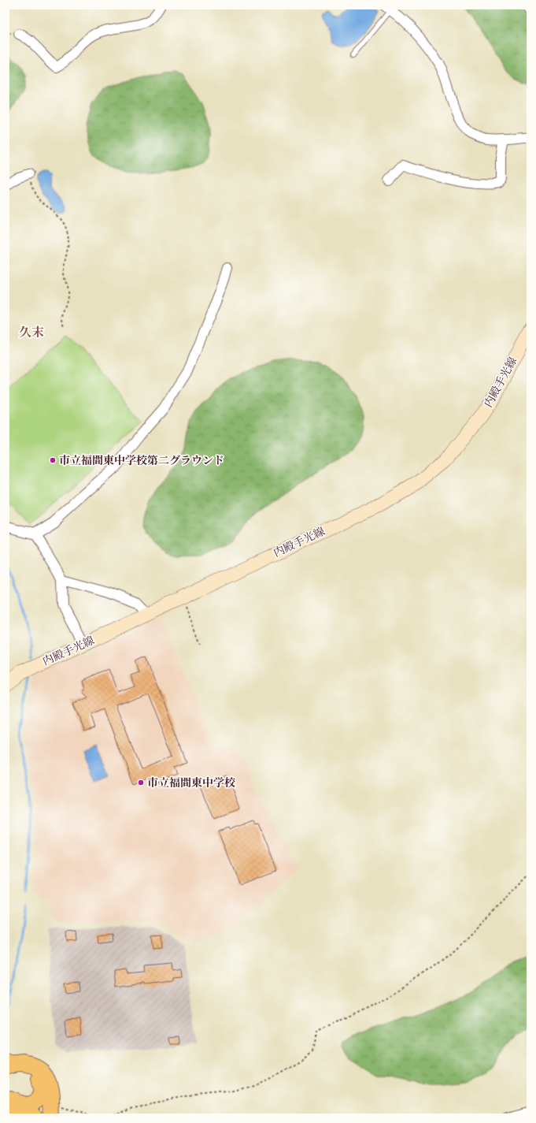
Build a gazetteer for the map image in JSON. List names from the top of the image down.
{
  "streets": {
    "main road": ["内殿手光線"]
  },
  "districts": ["久末"],
  "places": ["市立福間東中学校第二グラウンド", "市立福間東中学校"]
}
